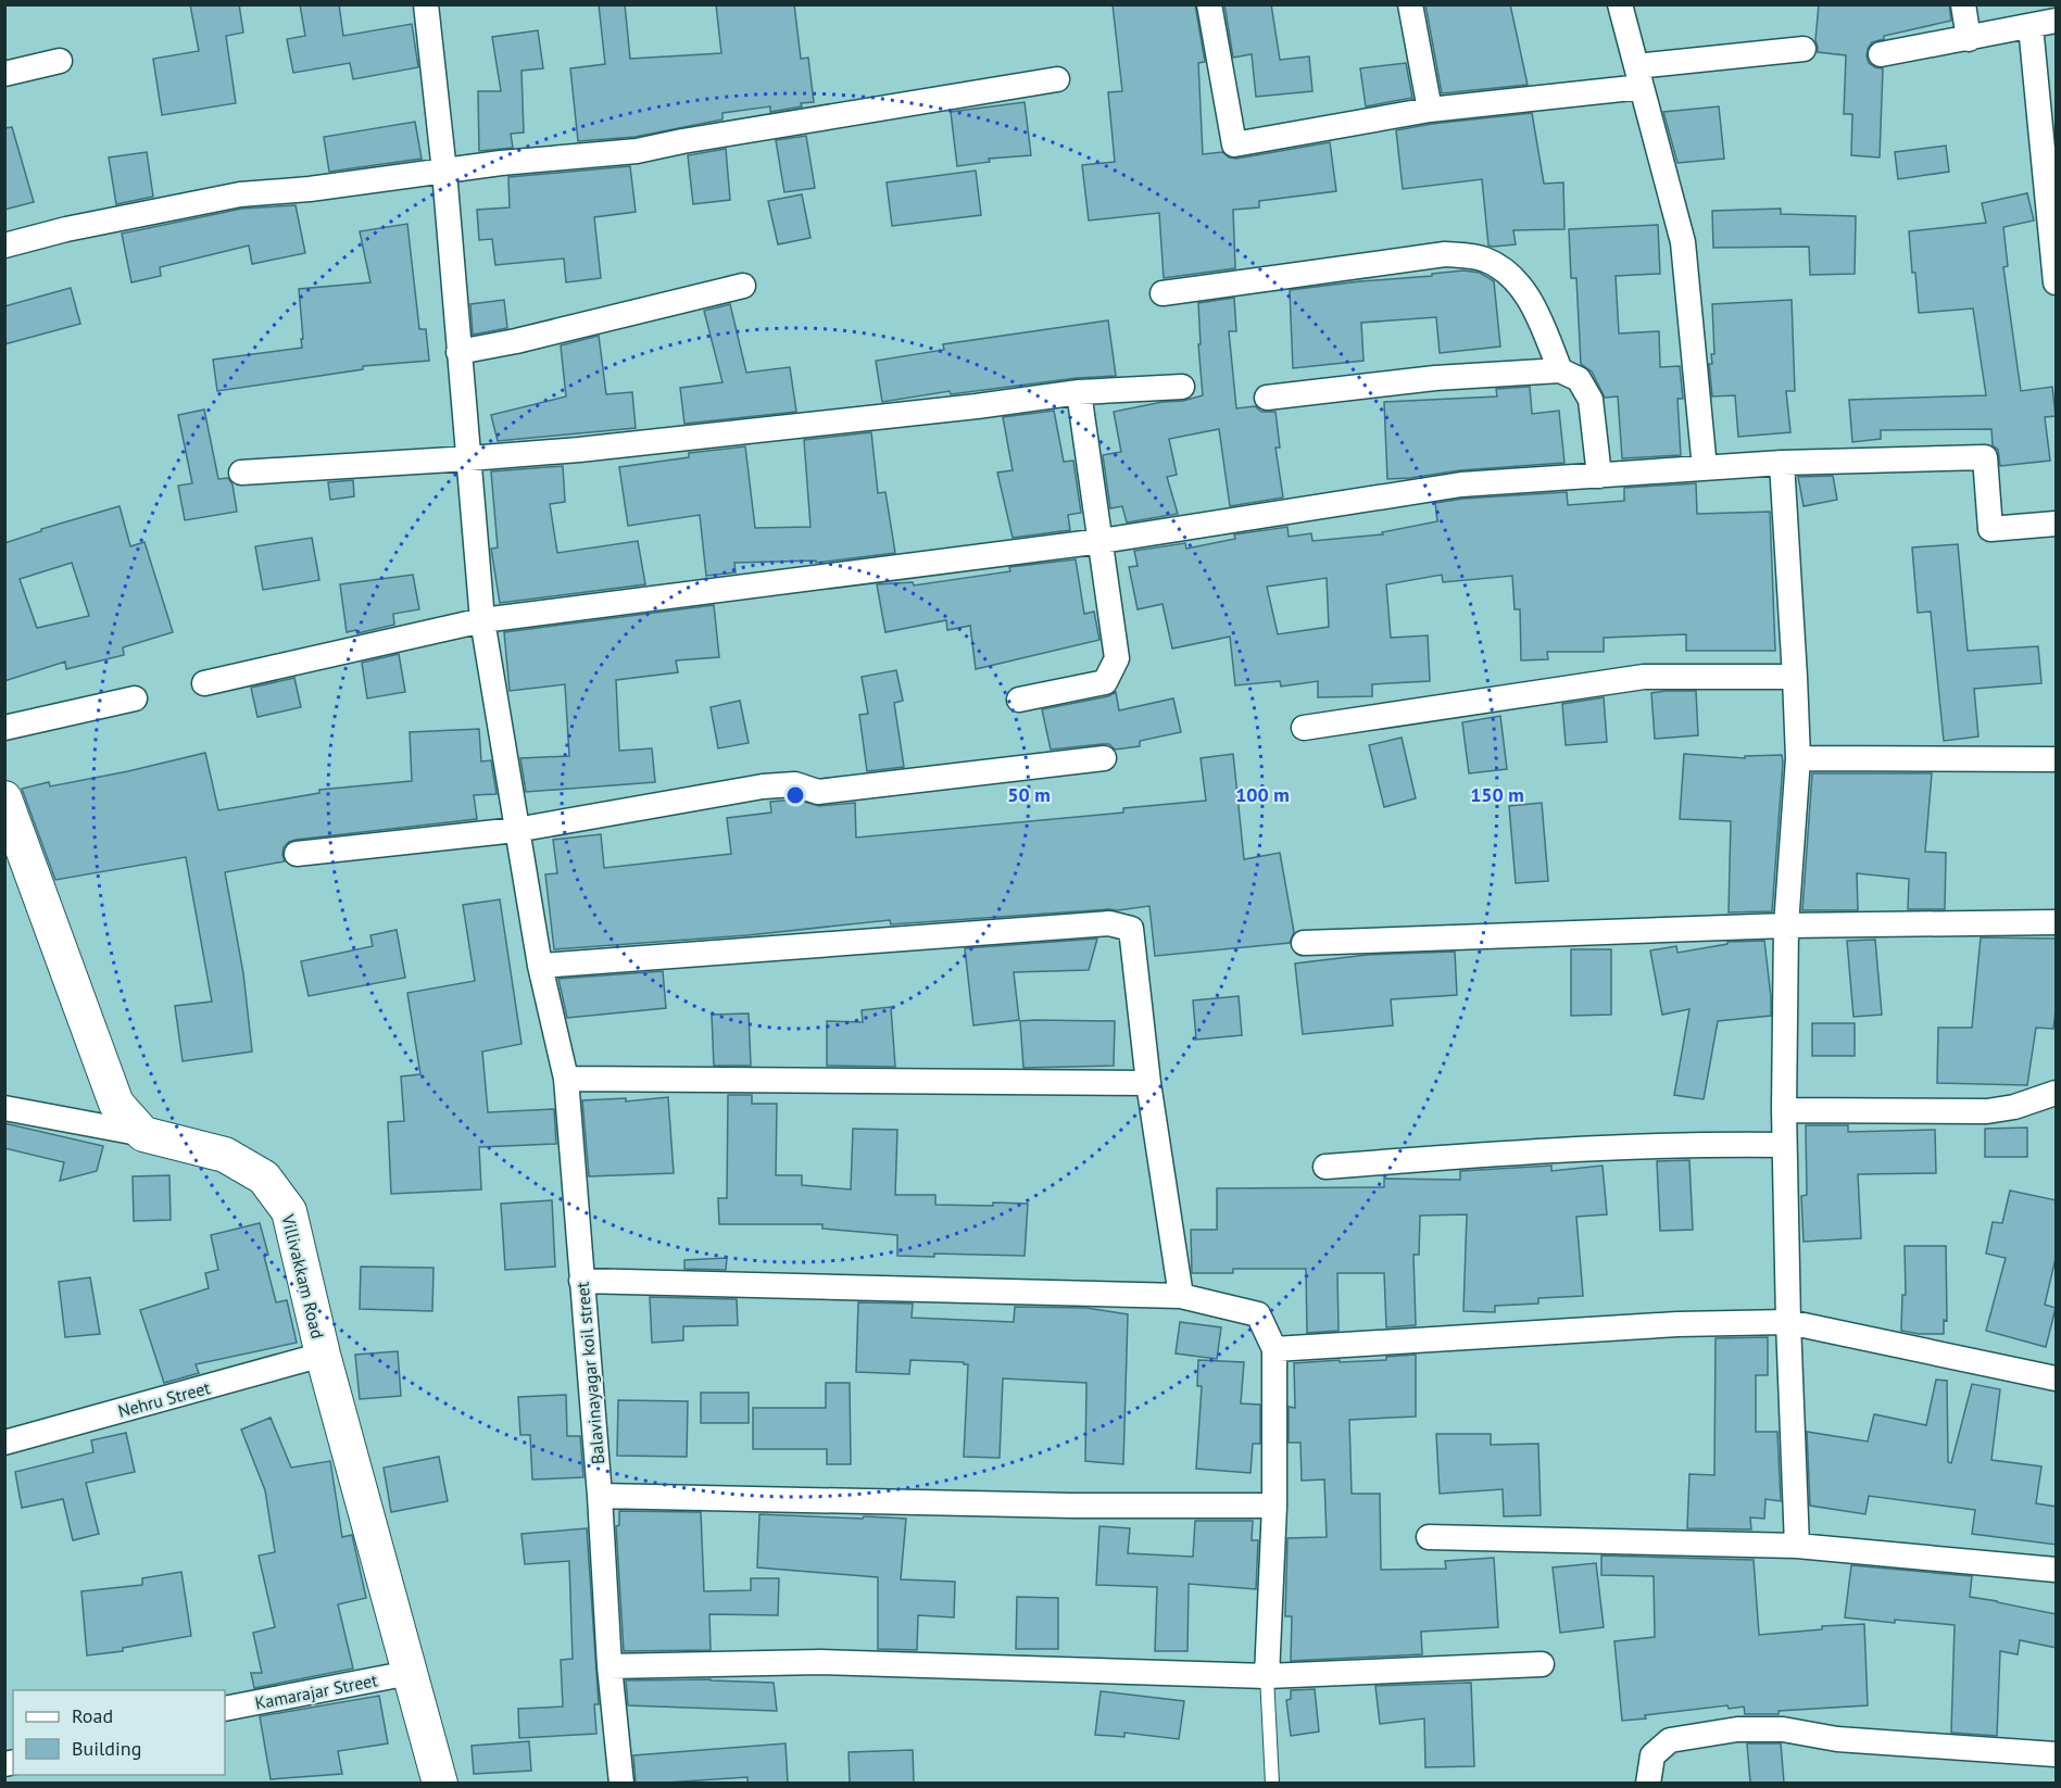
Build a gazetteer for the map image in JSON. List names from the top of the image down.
{
  "streets": {
    "street": [
      "Villivakkam Road",
      "Balavinayagar koil street",
      "Nehru Street",
      "Kamarajar Street"
    ]
  },
  "crossings": [
    ["Villivakkam Road", "Nehru Street"],
    ["Villivakkam Road", "Kamarajar Street"]
  ],
  "legend": ["Road", "Building"],
  "rings": ["50 m", "100 m", "150 m"]
}
